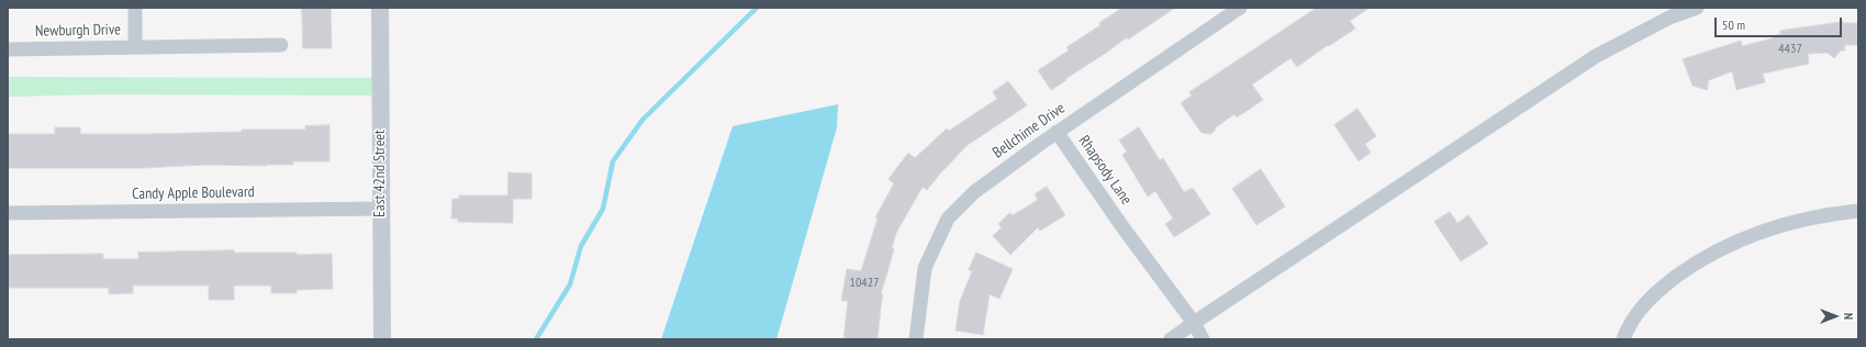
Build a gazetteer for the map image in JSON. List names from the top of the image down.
{
  "streets": {
    "street": [
      "Newburgh Drive",
      "Bellchime Drive",
      "Rhapsody Lane",
      "East 42nd Street",
      "Candy Apple Boulevard"
    ]
  },
  "crossings": [
    ["Bellchime Drive", "Rhapsody Lane"],
    ["East 42nd Street", "Candy Apple Boulevard"]
  ],
  "house_numbers": ["4437", "10427"],
  "scale_bar": "50 m",
  "north": "right"
}
